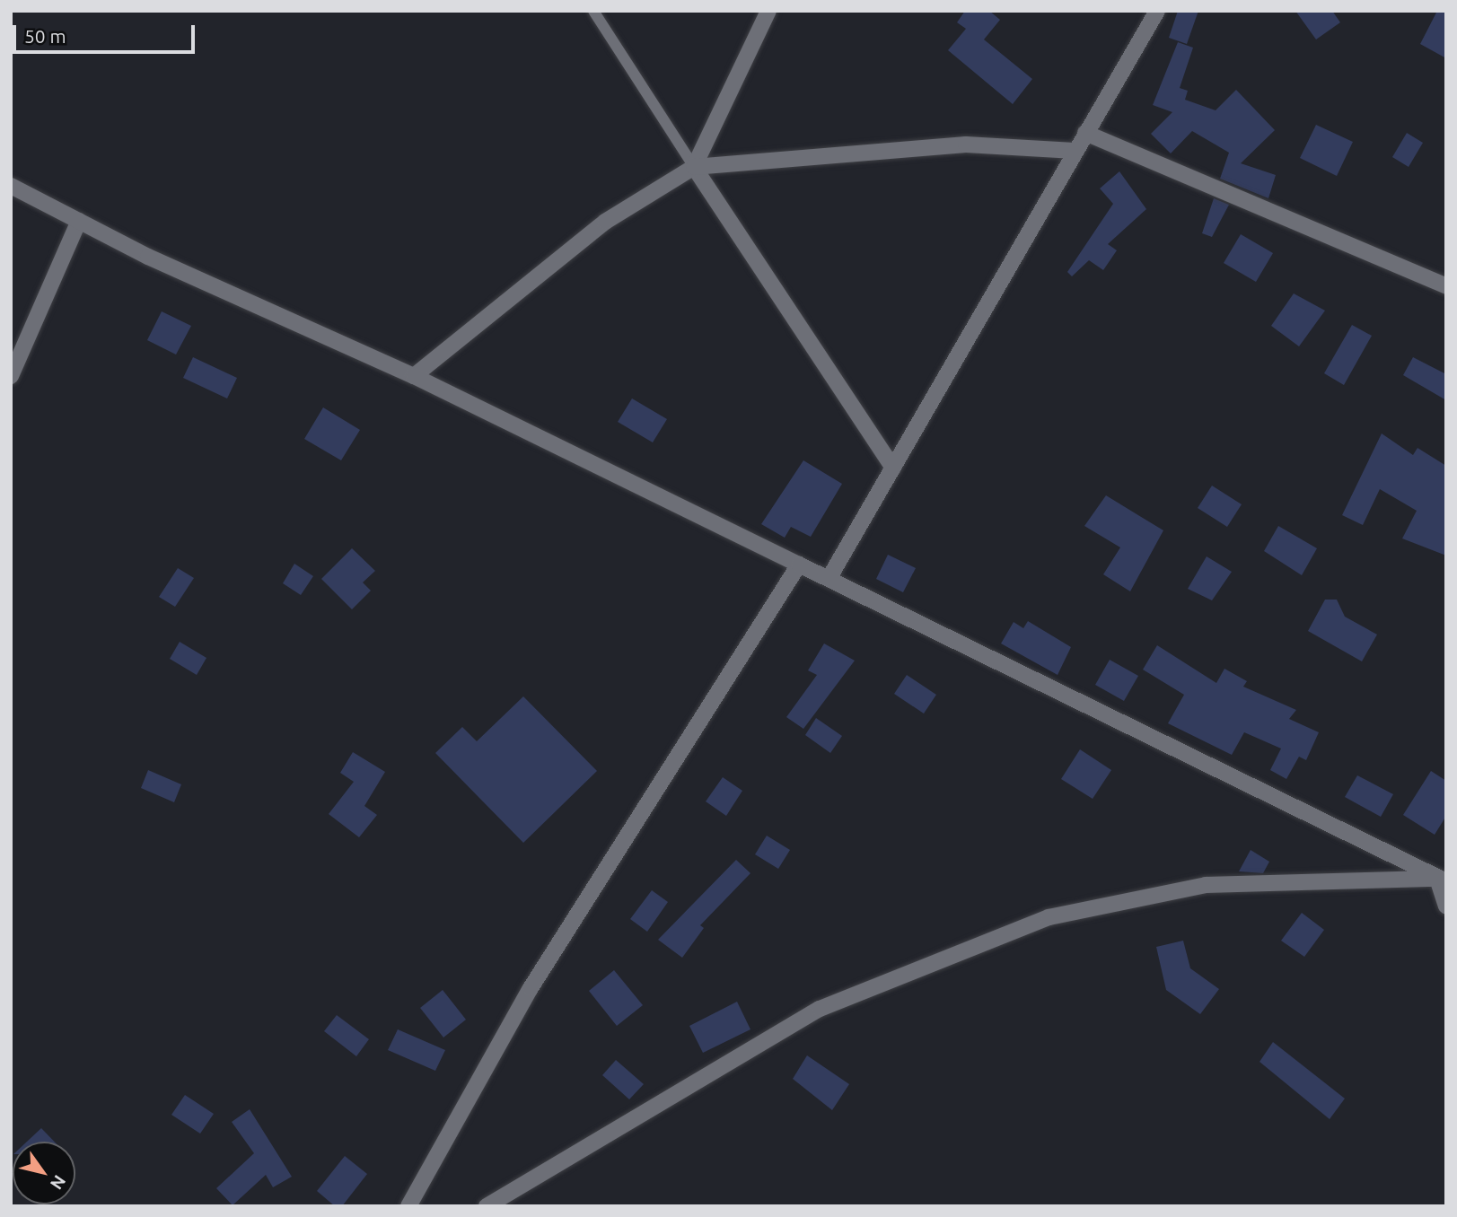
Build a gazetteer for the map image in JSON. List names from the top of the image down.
{
  "scale_bar": "50 m",
  "north": "bottom right"
}
